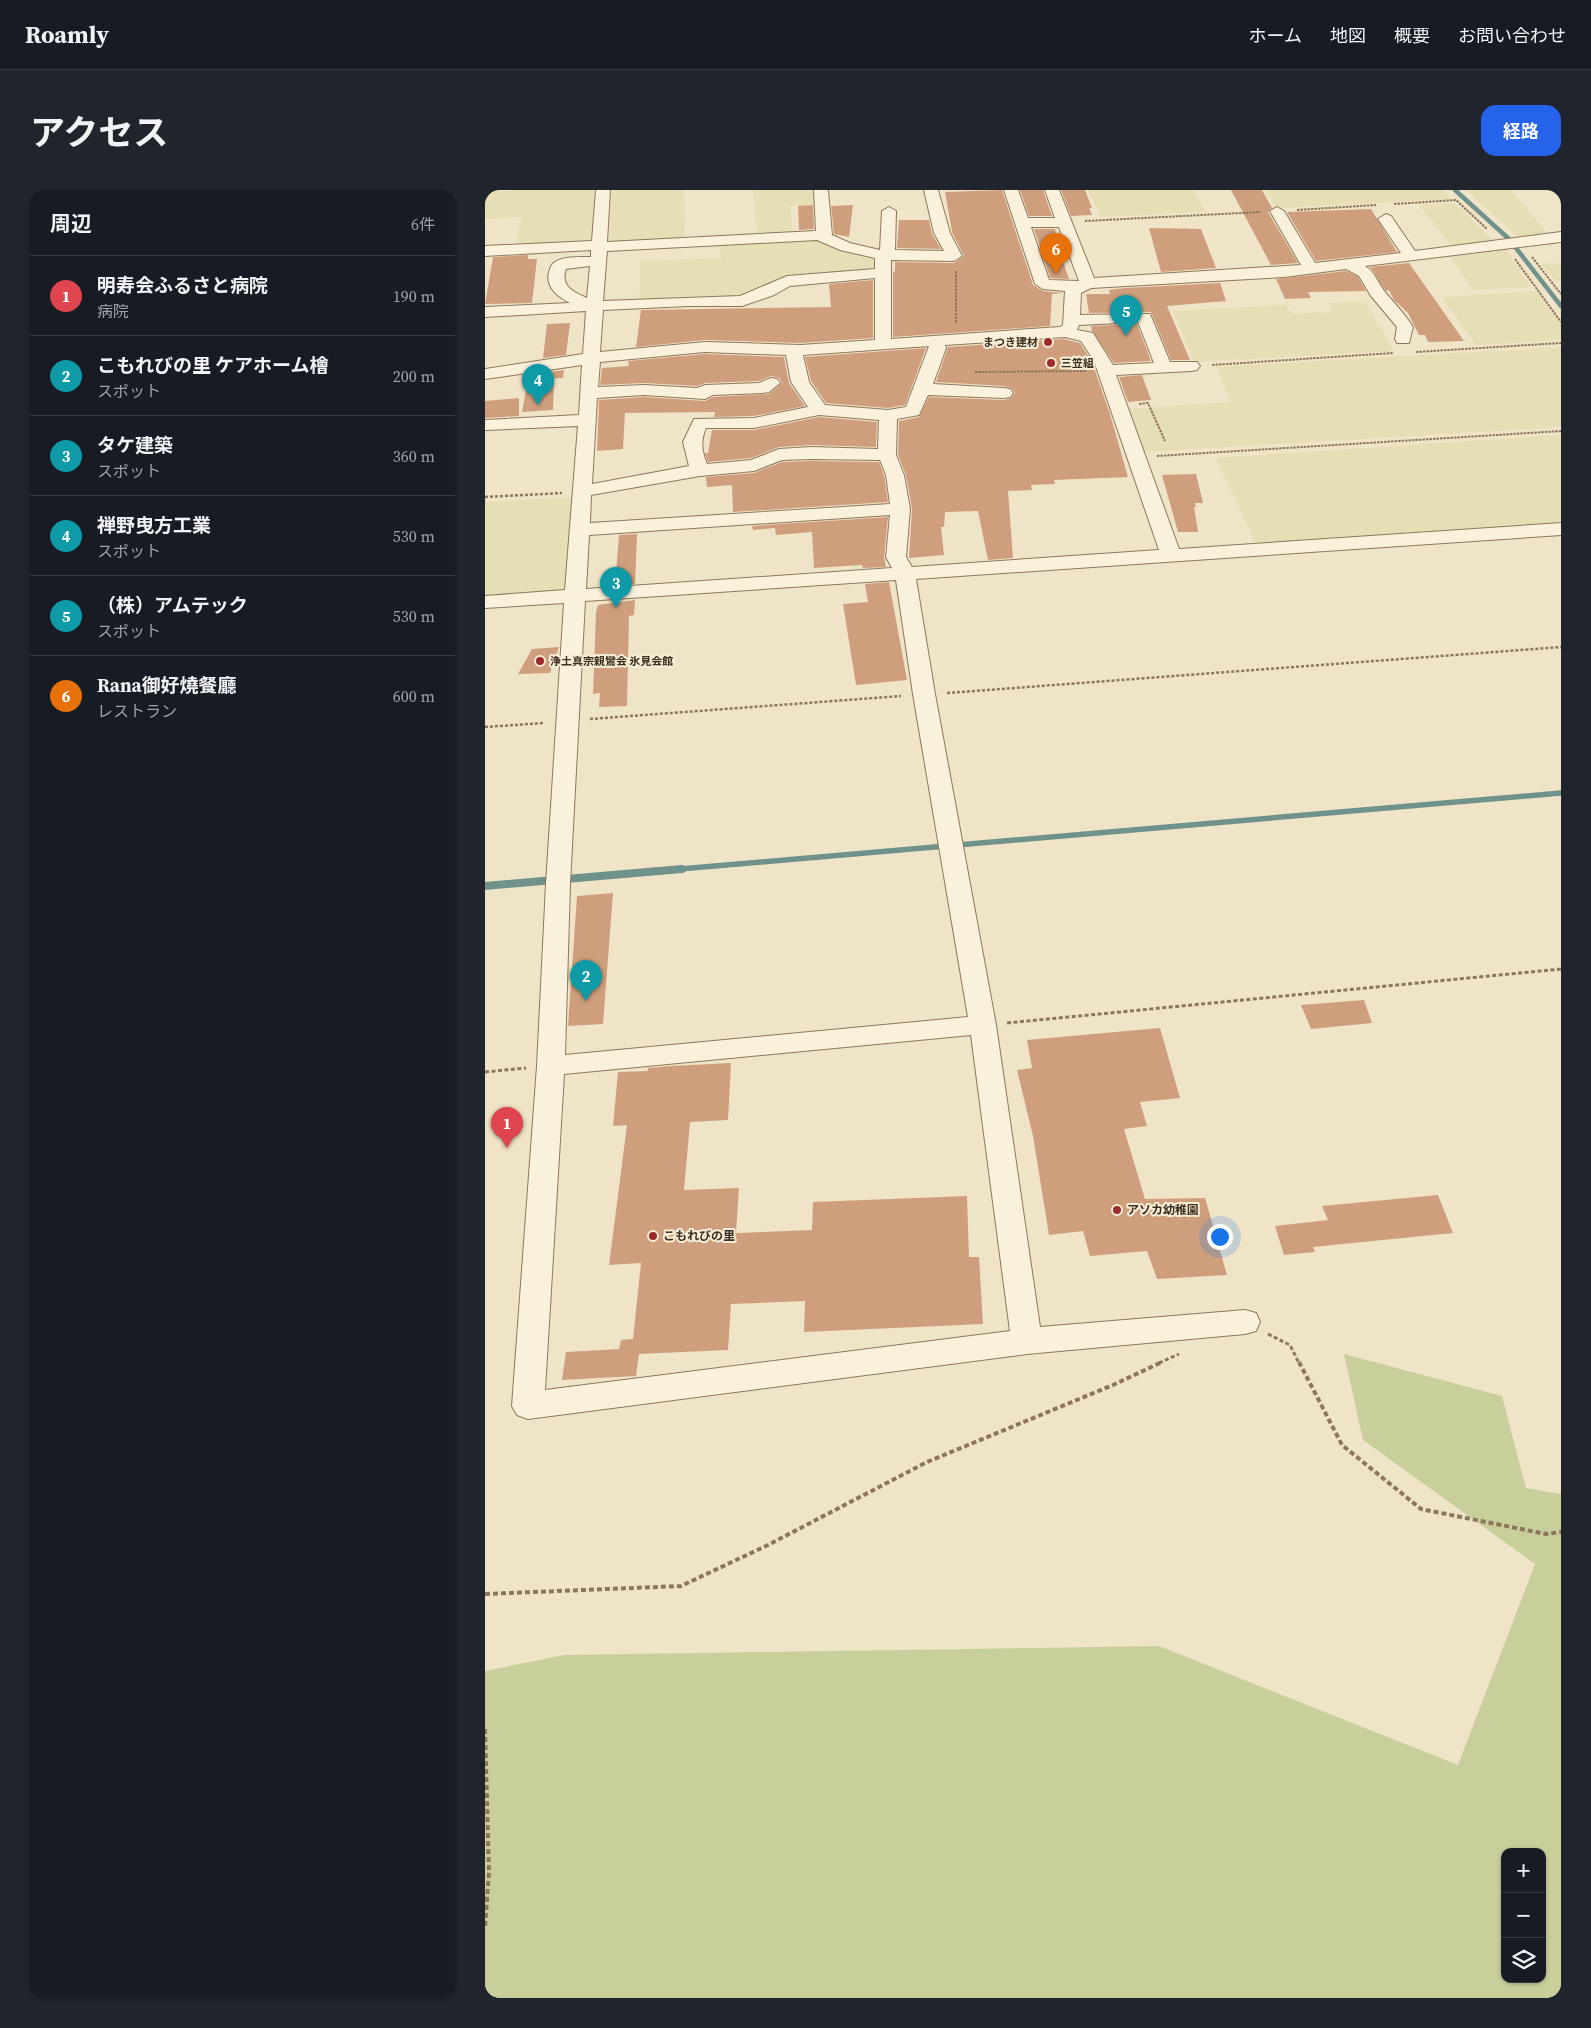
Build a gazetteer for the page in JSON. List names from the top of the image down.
{
  "places": [
    "まつき建材",
    "三笠組",
    "浄土真宗親鸞会 氷見会館",
    "アソカ幼稚園",
    "こもれびの里"
  ],
  "page": {
    "header": "Roamly",
    "nav": [
      "ホーム",
      "地図",
      "概要",
      "お問い合わせ"
    ],
    "title": "アクセス",
    "buttons": "経路",
    "heading": ["周辺", "6件"],
    "pins": [
      "6",
      "5",
      "4",
      "3",
      "2",
      "1"
    ],
    "list": [
      {
        "mark": "1",
        "name": "明寿会ふるさと病院",
        "note": "病院",
        "value": "190 m"
      },
      {
        "mark": "2",
        "name": "こもれびの里 ケアホーム檜",
        "note": "スポット",
        "value": "200 m"
      },
      {
        "mark": "3",
        "name": "タケ建築",
        "note": "スポット",
        "value": "360 m"
      },
      {
        "mark": "4",
        "name": "禅野曳方工業",
        "note": "スポット",
        "value": "530 m"
      },
      {
        "mark": "5",
        "name": "（株）アムテック",
        "note": "スポット",
        "value": "530 m"
      },
      {
        "mark": "6",
        "name": "Rana御好燒餐廳",
        "note": "レストラン",
        "value": "600 m"
      }
    ],
    "map_buttons": ["+", "−"]
  }
}
